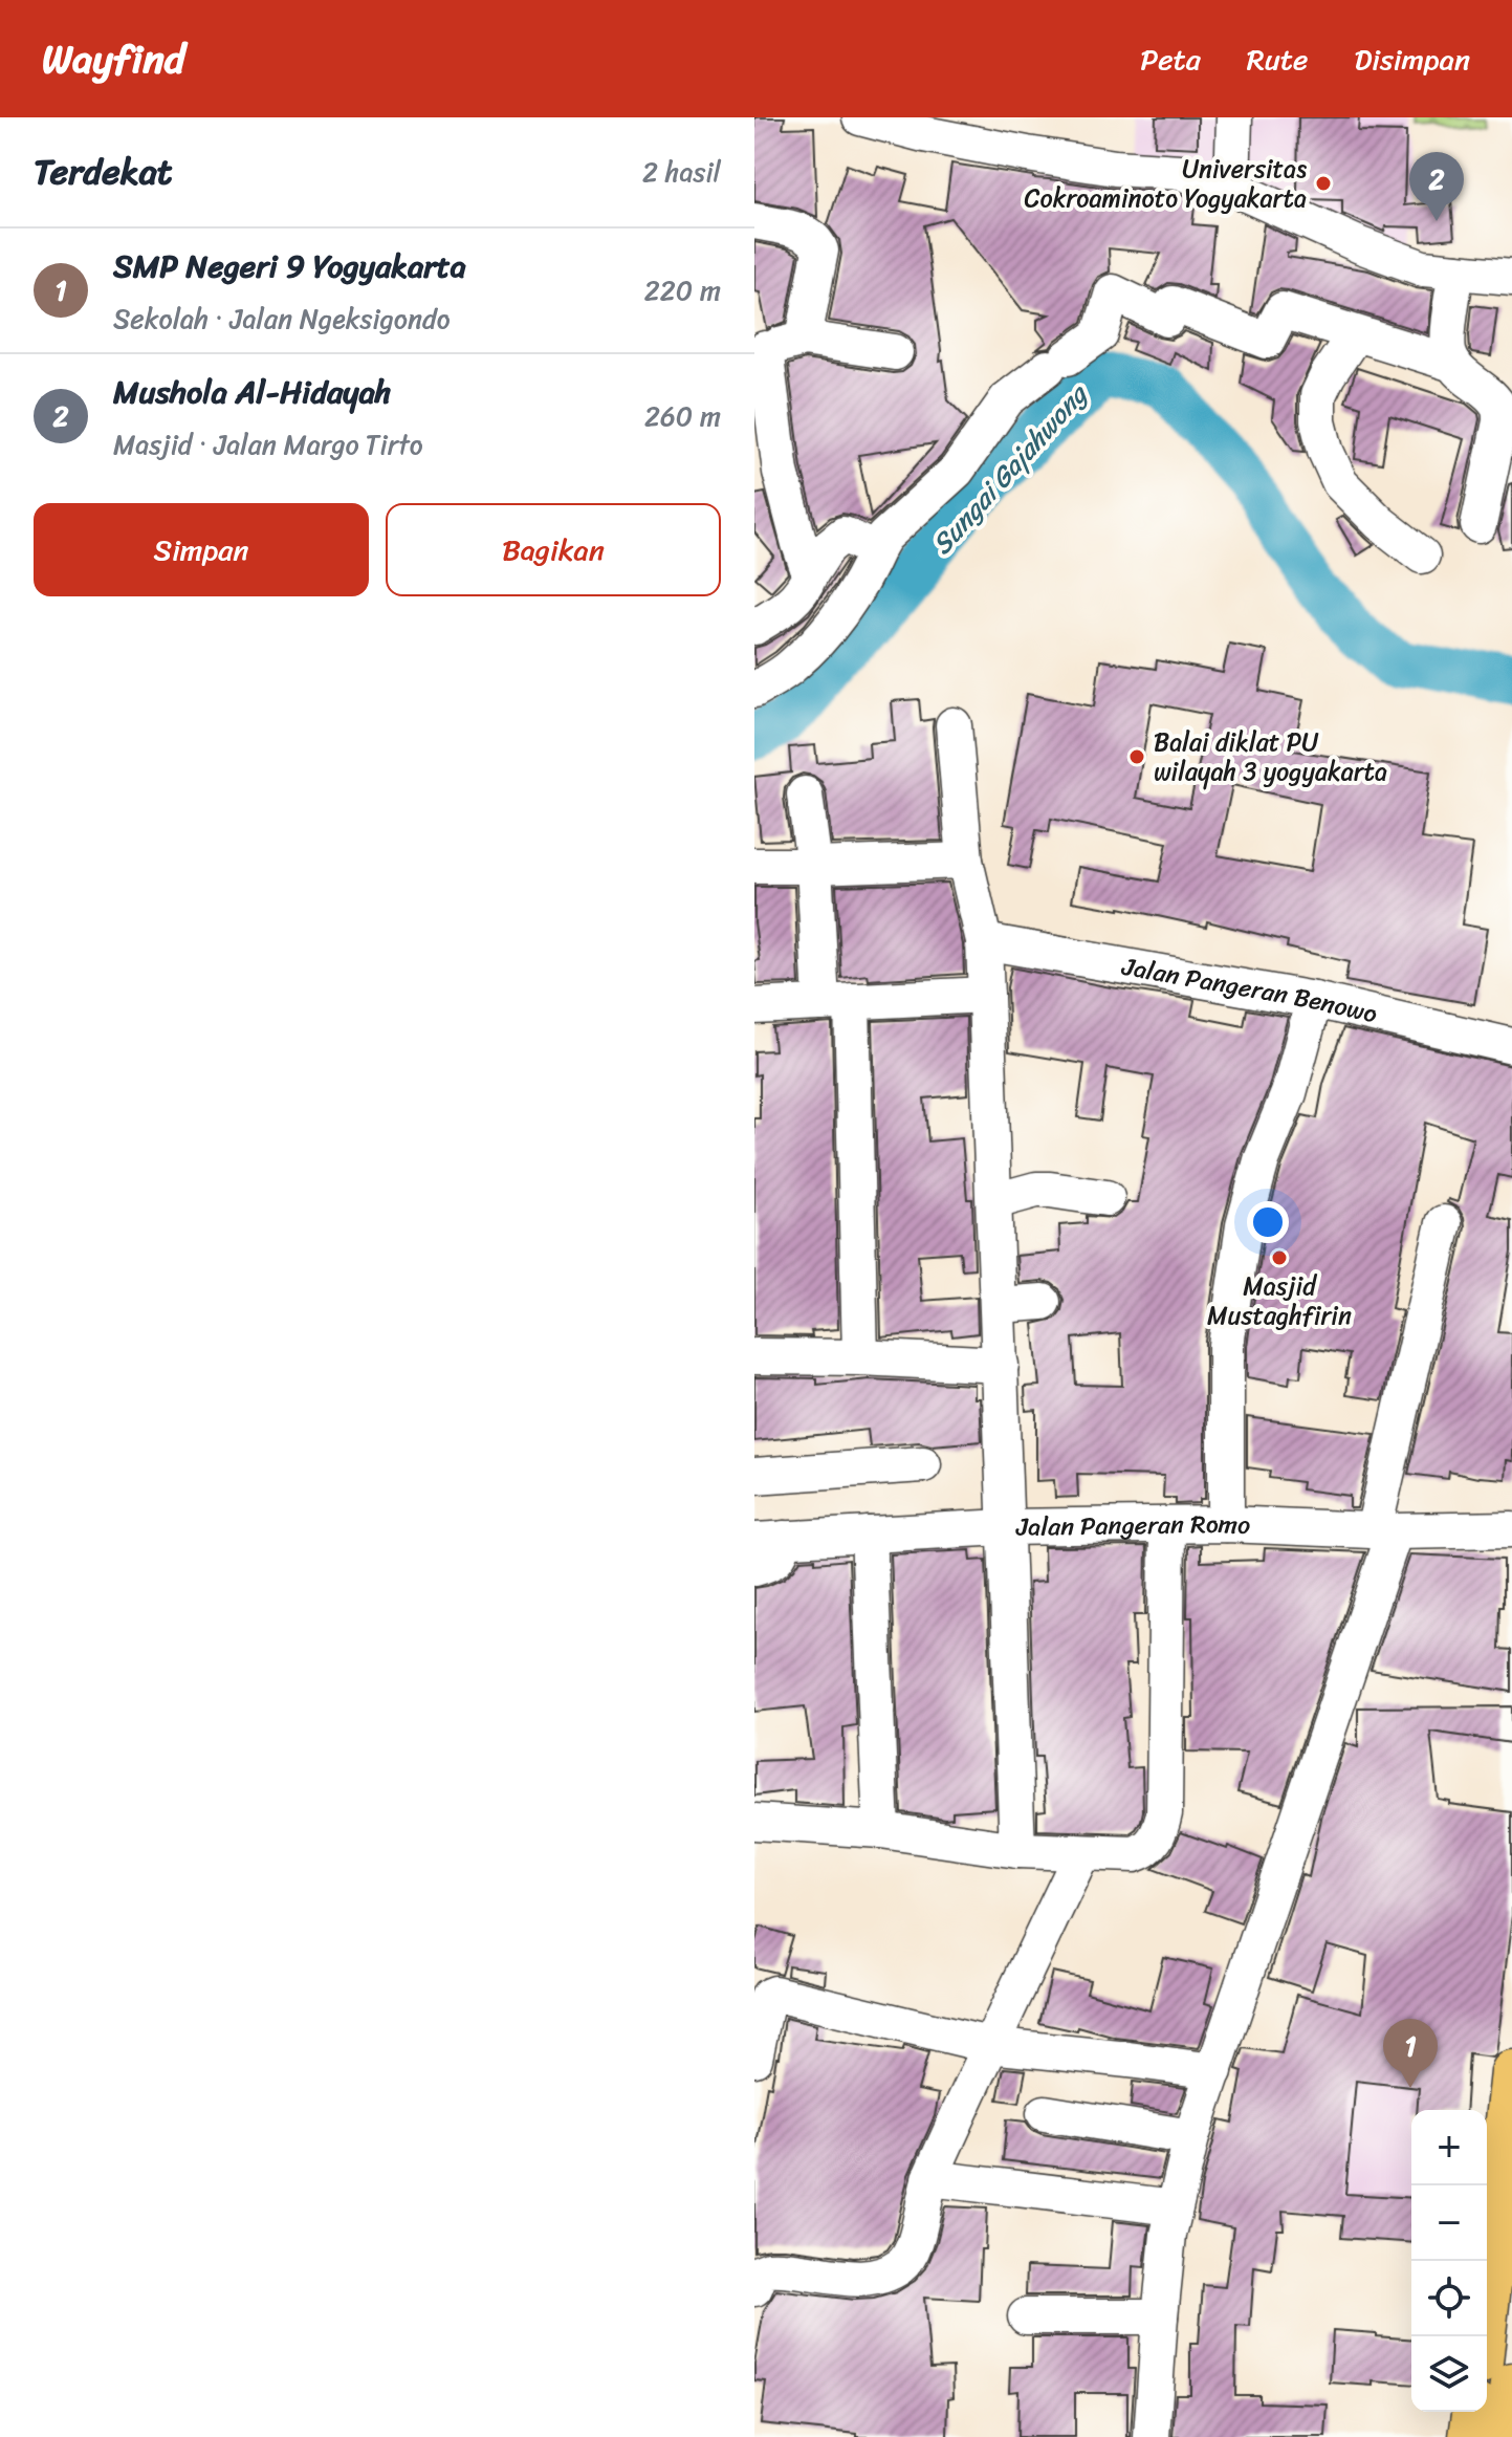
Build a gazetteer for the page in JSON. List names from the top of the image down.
{
  "streets": {
    "street": ["Jalan Pangeran Benowo", "Jalan Pangeran Romo"]
  },
  "water": ["Sungai Gajahwong"],
  "places": ["Universitas Cokroaminoto Yogyakarta", "Balai diklat PU wilayah 3 yogyakarta", "Masjid Mustaghfirin"],
  "page": {
    "header": "Wayfind",
    "nav": ["Peta", "Rute", "Disimpan"],
    "heading": ["Terdekat", "2 hasil"],
    "pins": ["2", "1"],
    "list": [
      {
        "mark": "1",
        "name": "SMP Negeri 9 Yogyakarta",
        "note": "Sekolah · Jalan Ngeksigondo",
        "value": "220 m"
      },
      {
        "mark": "2",
        "name": "Mushola Al-Hidayah",
        "note": "Masjid · Jalan Margo Tirto",
        "value": "260 m"
      }
    ],
    "buttons": ["Simpan", "Bagikan"],
    "map_buttons": ["+", "−"]
  }
}
